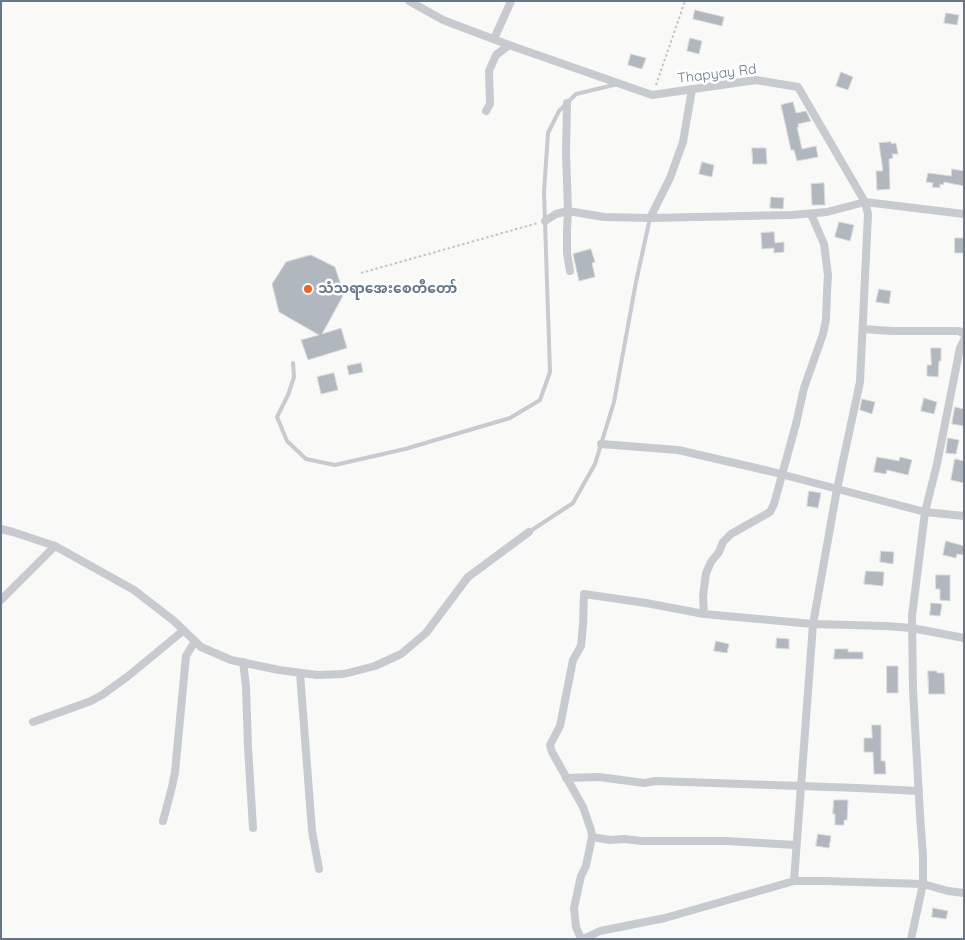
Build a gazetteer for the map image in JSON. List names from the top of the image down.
{
  "streets": {
    "street": ["Thapyay Rd"]
  },
  "places": ["သံသရာအေးစေတီတော်"]
}
